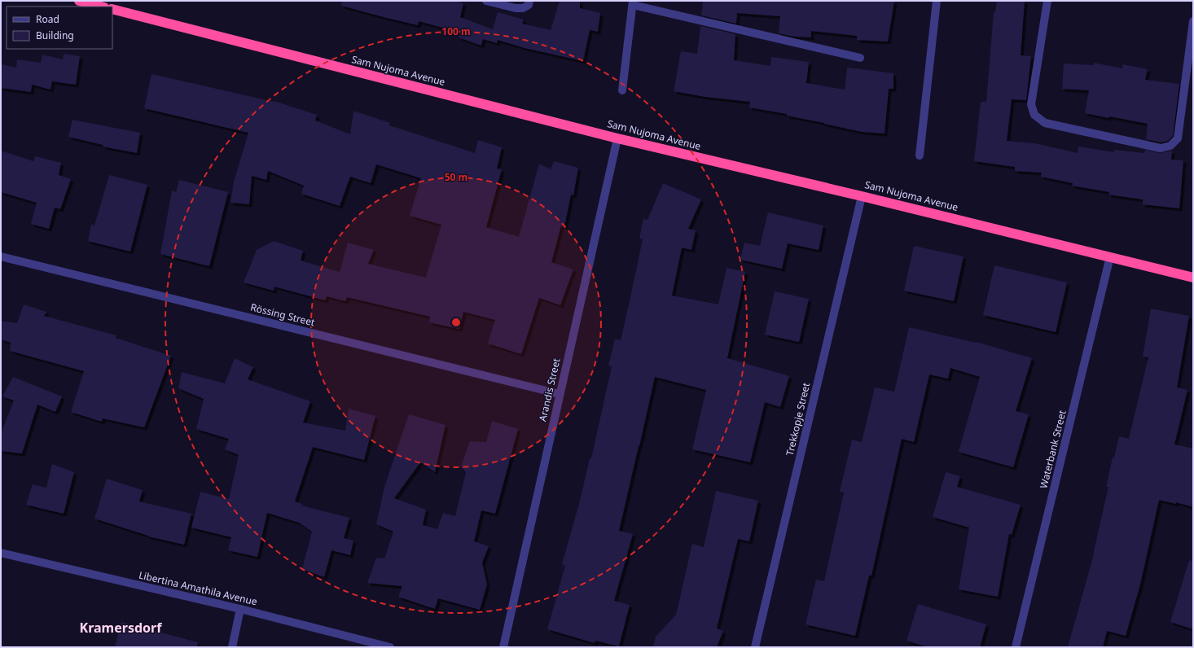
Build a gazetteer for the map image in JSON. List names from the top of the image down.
{
  "streets": {
    "highway": ["Sam Nujoma Avenue"],
    "street": [
      "Rössing Street",
      "Arandis Street",
      "Trekkopje Street",
      "Waterbank Street",
      "Libertina Amathila Avenue"
    ]
  },
  "crossings": [
    ["Sam Nujoma Avenue", "Arandis Street"],
    ["Sam Nujoma Avenue", "Trekkopje Street"],
    ["Sam Nujoma Avenue", "Waterbank Street"],
    ["Rössing Street", "Arandis Street"]
  ],
  "districts": ["Kramersdorf"],
  "legend": ["Road", "Building"],
  "rings": ["100 m", "50 m"]
}
